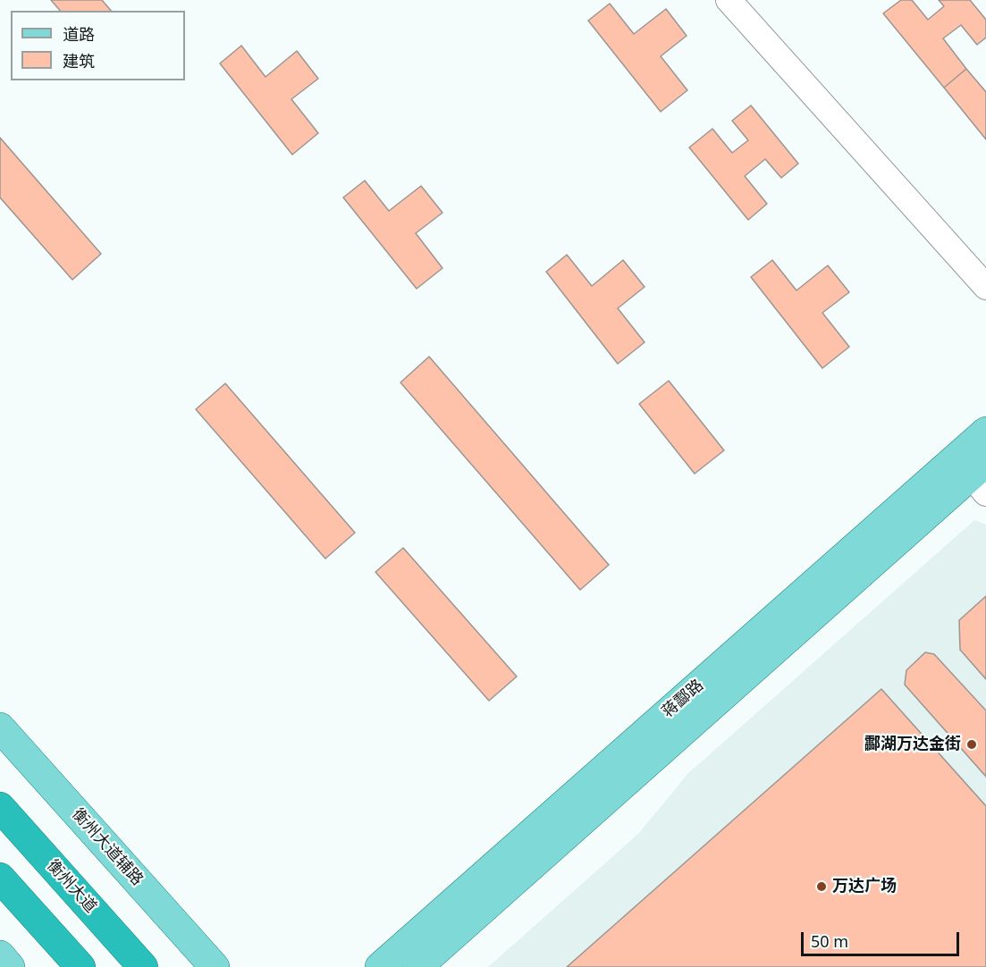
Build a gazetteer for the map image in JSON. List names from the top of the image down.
{
  "streets": {
    "highway": ["衡州大道"],
    "main road": ["蒋酃路", "衡州大道辅路"]
  },
  "places": ["酃湖万达金街", "万达广场"],
  "legend": ["道路", "建筑"],
  "scale_bar": "50 m"
}
